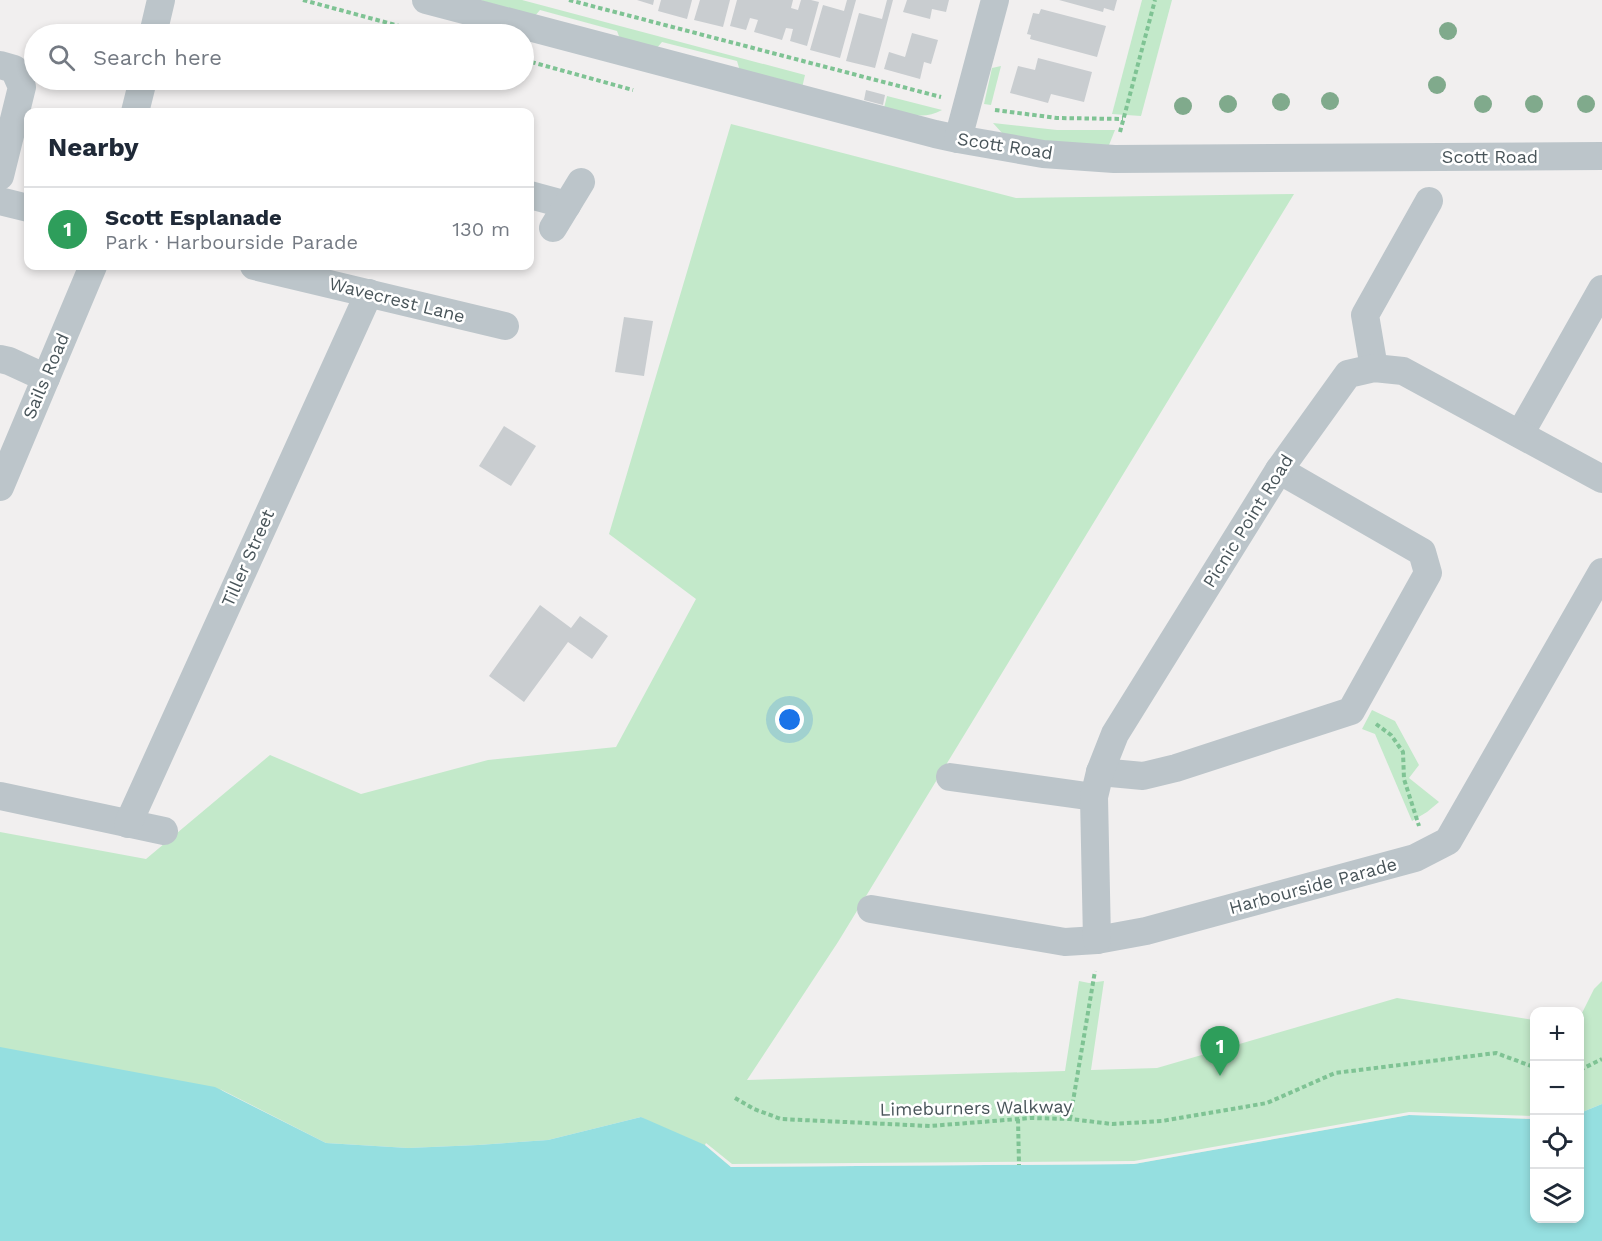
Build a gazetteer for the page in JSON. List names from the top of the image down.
{
  "streets": {
    "street": [
      "Scott Road",
      "Wavecrest Lane",
      "Sails Road",
      "Picnic Point Road",
      "Tiller Street",
      "Harbourside Parade"
    ],
    "path": ["Limeburners Walkway"]
  },
  "crossings": [
    ["Wavecrest Lane", "Tiller Street"],
    ["Picnic Point Road", "Harbourside Parade"]
  ],
  "page": {
    "search": "Search here",
    "heading": "Nearby",
    "list": [
      {
        "mark": "1",
        "name": "Scott Esplanade",
        "note": "Park · Harbourside Parade",
        "value": "130 m"
      }
    ],
    "map_buttons": ["+", "−"],
    "pins": "1"
  }
}
